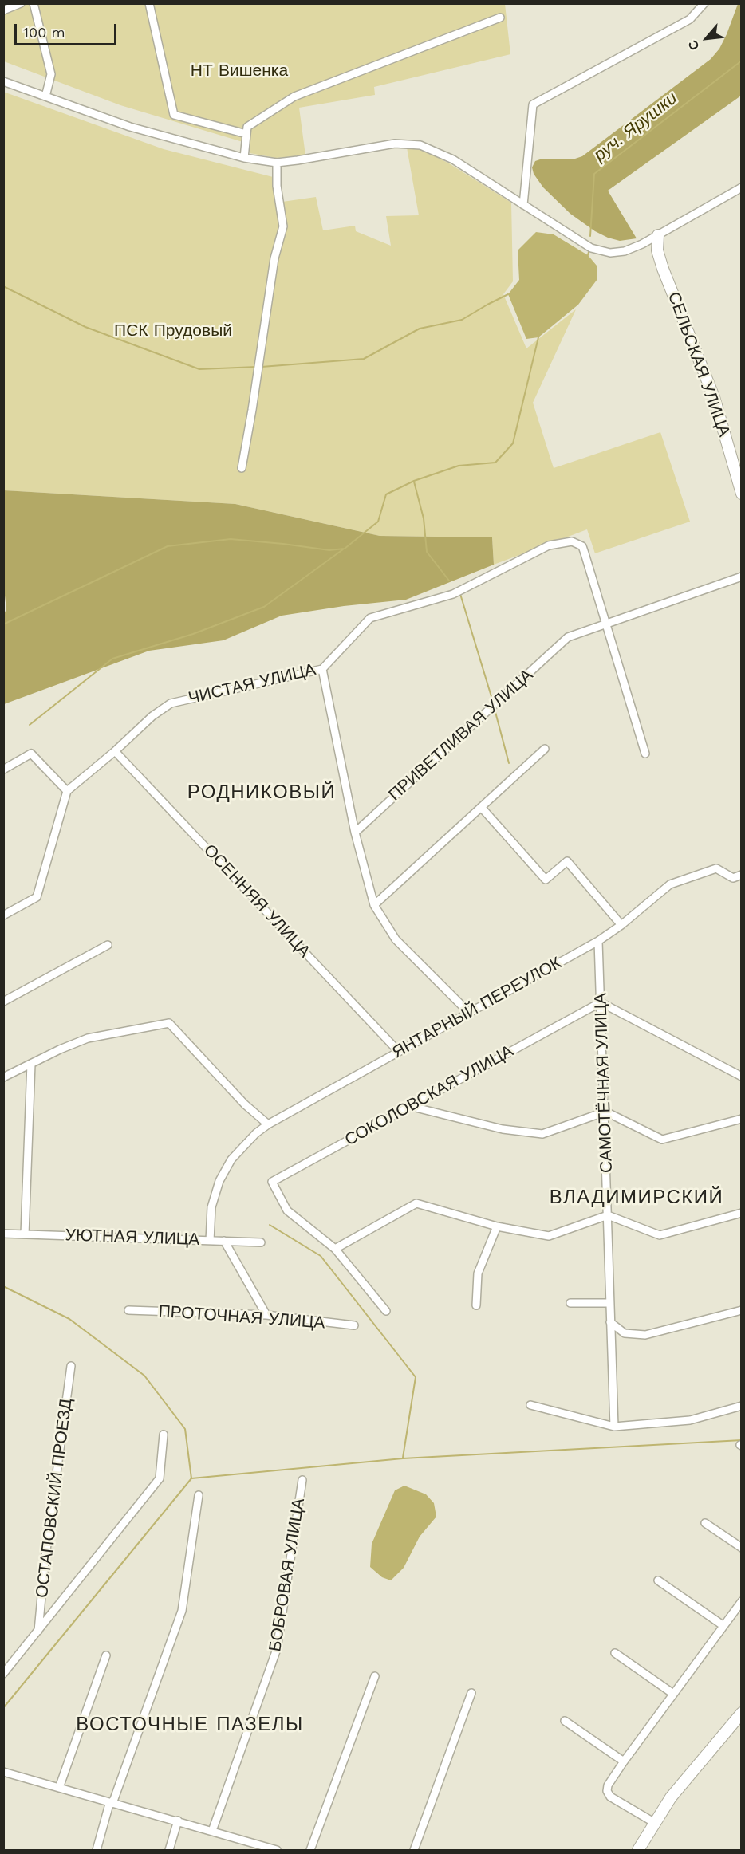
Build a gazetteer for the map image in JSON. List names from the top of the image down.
{
  "streets": {
    "street": [
      "СЕЛЬСКАЯ УЛИЦА",
      "ЧИСТАЯ УЛИЦА",
      "ПРИВЕТЛИВАЯ УЛИЦА",
      "ОСЕННЯЯ УЛИЦА",
      "ЯНТАРНЫЙ ПЕРЕУЛОК",
      "САМОТЁЧНАЯ УЛИЦА",
      "СОКОЛОВСКАЯ УЛИЦА",
      "УЮТНАЯ УЛИЦА",
      "ПРОТОЧНАЯ УЛИЦА",
      "ОСТАПОВСКИЙ ПРОЕЗД",
      "БОБРОВАЯ УЛИЦА"
    ]
  },
  "crossings": [
    ["ЧИСТАЯ УЛИЦА", "ПРИВЕТЛИВАЯ УЛИЦА"],
    ["ЧИСТАЯ УЛИЦА", "ОСЕННЯЯ УЛИЦА"],
    ["ОСЕННЯЯ УЛИЦА", "ЯНТАРНЫЙ ПЕРЕУЛОК"],
    ["ЯНТАРНЫЙ ПЕРЕУЛОК", "САМОТЁЧНАЯ УЛИЦА"],
    ["ЯНТАРНЫЙ ПЕРЕУЛОК", "УЮТНАЯ УЛИЦА"],
    ["САМОТЁЧНАЯ УЛИЦА", "СОКОЛОВСКАЯ УЛИЦА"]
  ],
  "districts": ["РОДНИКОВЫЙ", "ВЛАДИМИРСКИЙ", "ВОСТОЧНЫЕ ПАЗЕЛЫ"],
  "water": ["руч. Ярушки"],
  "parks": ["НТ Вишенка", "ПСК Прудовый"],
  "scale_bar": "100 m",
  "north": "bottom left"
}
